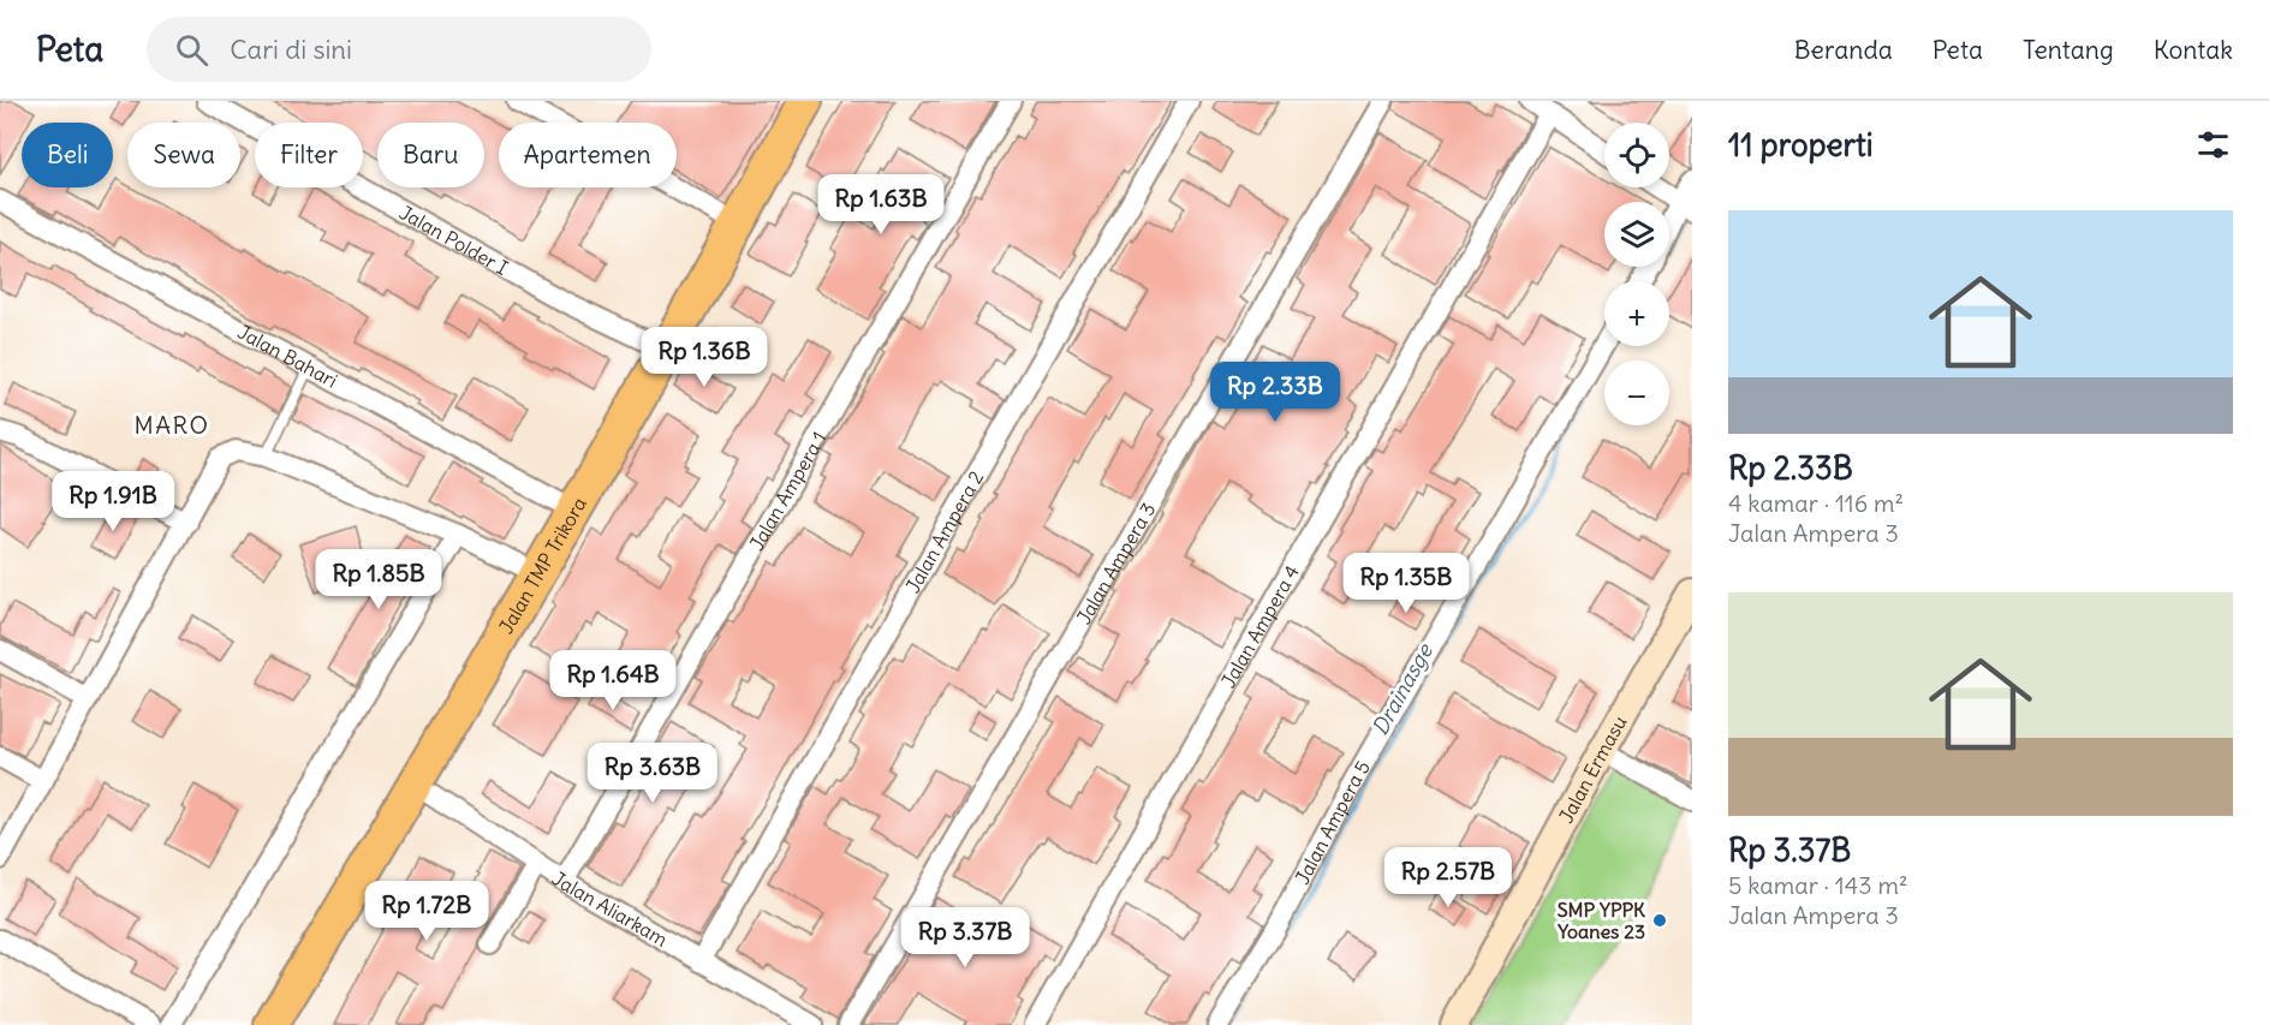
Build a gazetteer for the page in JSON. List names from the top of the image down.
{
  "streets": {
    "highway": ["Jalan TMP Trikora"],
    "street": [
      "Jalan Polder I",
      "Jalan Bahari",
      "Jalan Ampera 1",
      "Jalan Ampera 2",
      "Jalan Ampera 3",
      "Jalan Ampera 4",
      "Jalan Ermasu",
      "Jalan Ampera 5",
      "Jalan Aliarkam"
    ]
  },
  "crossings": [
    ["Jalan Polder I", "Jalan TMP Trikora"],
    ["Jalan Bahari", "Jalan TMP Trikora"],
    ["Jalan Ampera 1", "Jalan Aliarkam"],
    ["Jalan Ampera 2", "Jalan Aliarkam"],
    ["Jalan TMP Trikora", "Jalan Aliarkam"]
  ],
  "districts": ["MARO"],
  "water": ["Drainasge"],
  "places": ["SMP YPPK Yoanes 23"],
  "page": {
    "header": "Peta",
    "search": "Cari di sini",
    "nav": [
      "Beranda",
      "Peta",
      "Tentang",
      "Kontak"
    ],
    "heading": "11 properti",
    "map_buttons": ["+", "−"],
    "chip": [
      "Beli",
      "Sewa",
      "Filter",
      "Baru",
      "Apartemen"
    ],
    "price": [
      "Rp 1.63B",
      "Rp 1.36B",
      "Rp 2.33B",
      "Rp 1.91B",
      "Rp 1.85B",
      "Rp 1.35B",
      "Rp 1.64B",
      "Rp 3.63B",
      "Rp 2.57B",
      "Rp 1.72B",
      "Rp 3.37B"
    ],
    "list": [
      {
        "name": "Rp 2.33B",
        "note": "4 kamar · 116 m² · Jalan Ampera 3"
      },
      {
        "name": "Rp 3.37B",
        "note": "5 kamar · 143 m² · Jalan Ampera 3"
      }
    ]
  }
}
